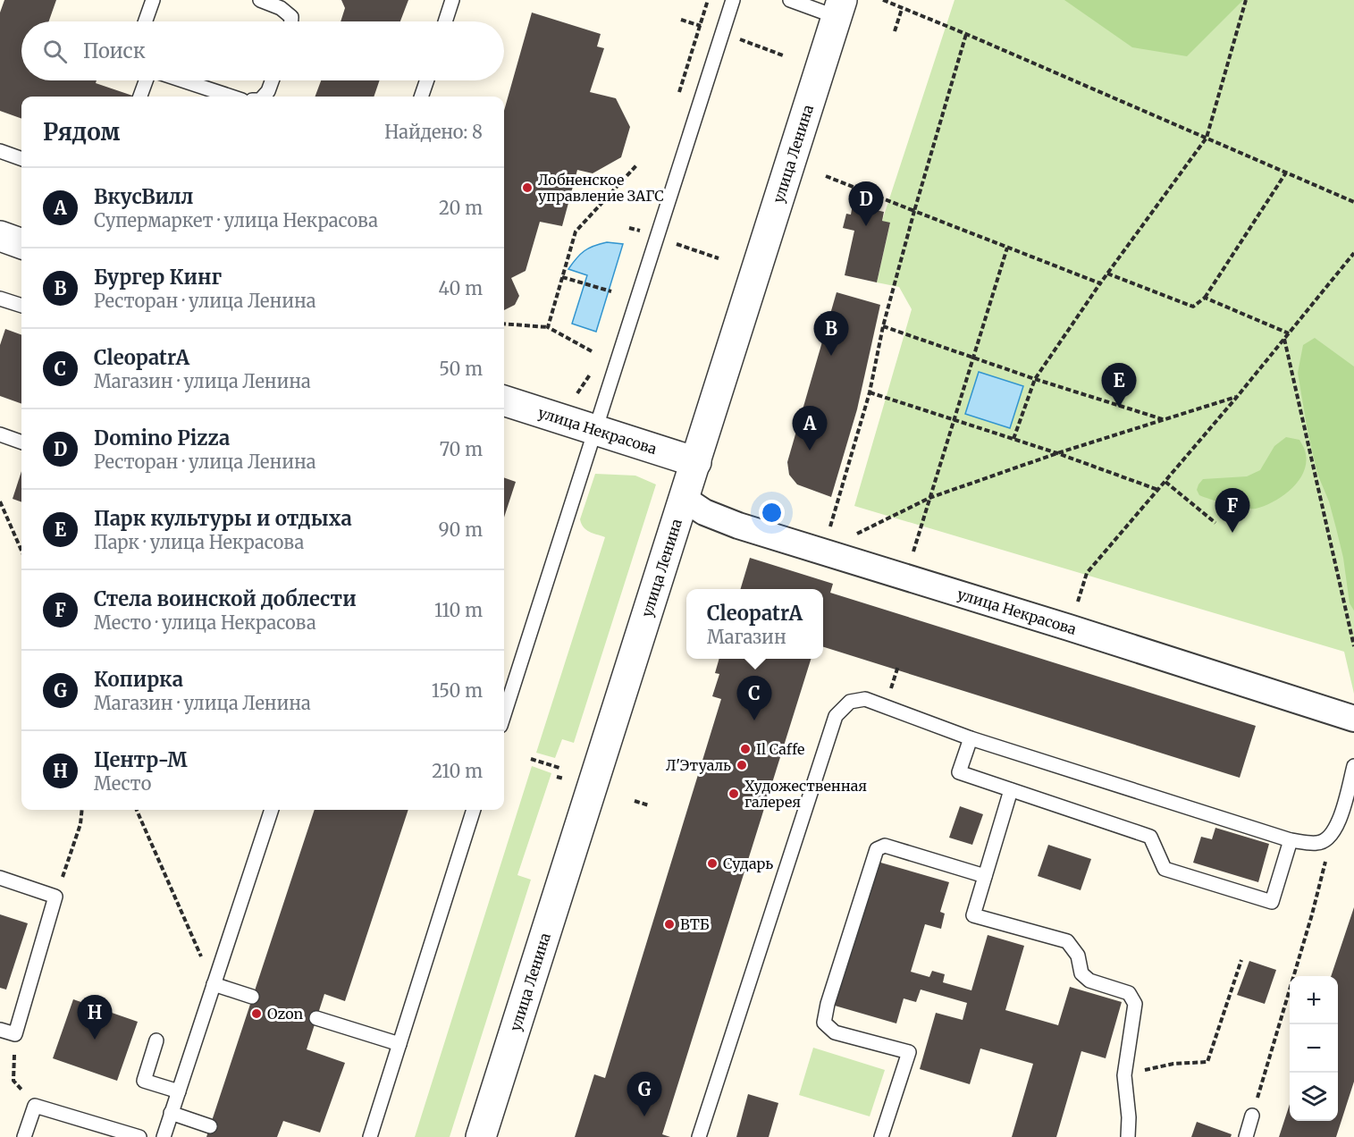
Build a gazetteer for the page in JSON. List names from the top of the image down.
{
  "streets": {
    "street": ["улица Ленина", "улица Некрасова"]
  },
  "crossings": [
    ["улица Ленина", "улица Некрасова"]
  ],
  "places": [
    "Лобненское управление ЗАГС",
    "Il Caffe",
    "Л'Этуаль",
    "Художественная галерея",
    "Сударь",
    "ВТБ",
    "Ozon"
  ],
  "page": {
    "search": "Поиск",
    "heading": ["Рядом", "Найдено: 8"],
    "list": [
      {
        "mark": "A",
        "name": "ВкусВилл",
        "note": "Супермаркет · улица Некрасова",
        "value": "20 m"
      },
      {
        "mark": "B",
        "name": "Бургер Кинг",
        "note": "Ресторан · улица Ленина",
        "value": "40 m"
      },
      {
        "mark": "C",
        "name": "CleopatrA",
        "note": "Магазин · улица Ленина",
        "value": "50 m"
      },
      {
        "mark": "D",
        "name": "Domino Pizza",
        "note": "Ресторан · улица Ленина",
        "value": "70 m"
      },
      {
        "mark": "E",
        "name": "Парк культуры и отдыха",
        "note": "Парк · улица Некрасова",
        "value": "90 m"
      },
      {
        "mark": "F",
        "name": "Стела воинской доблести",
        "note": "Место · улица Некрасова",
        "value": "110 m"
      },
      {
        "mark": "G",
        "name": "Копирка",
        "note": "Магазин · улица Ленина",
        "value": "150 m"
      },
      {
        "mark": "H",
        "name": "Центр-М",
        "note": "Место",
        "value": "210 m"
      }
    ],
    "pins": [
      "D",
      "B",
      "E",
      "A",
      "F",
      "C",
      "H",
      "G"
    ],
    "popup": ["CleopatrA", "Магазин"],
    "map_buttons": ["+", "−"]
  }
}
